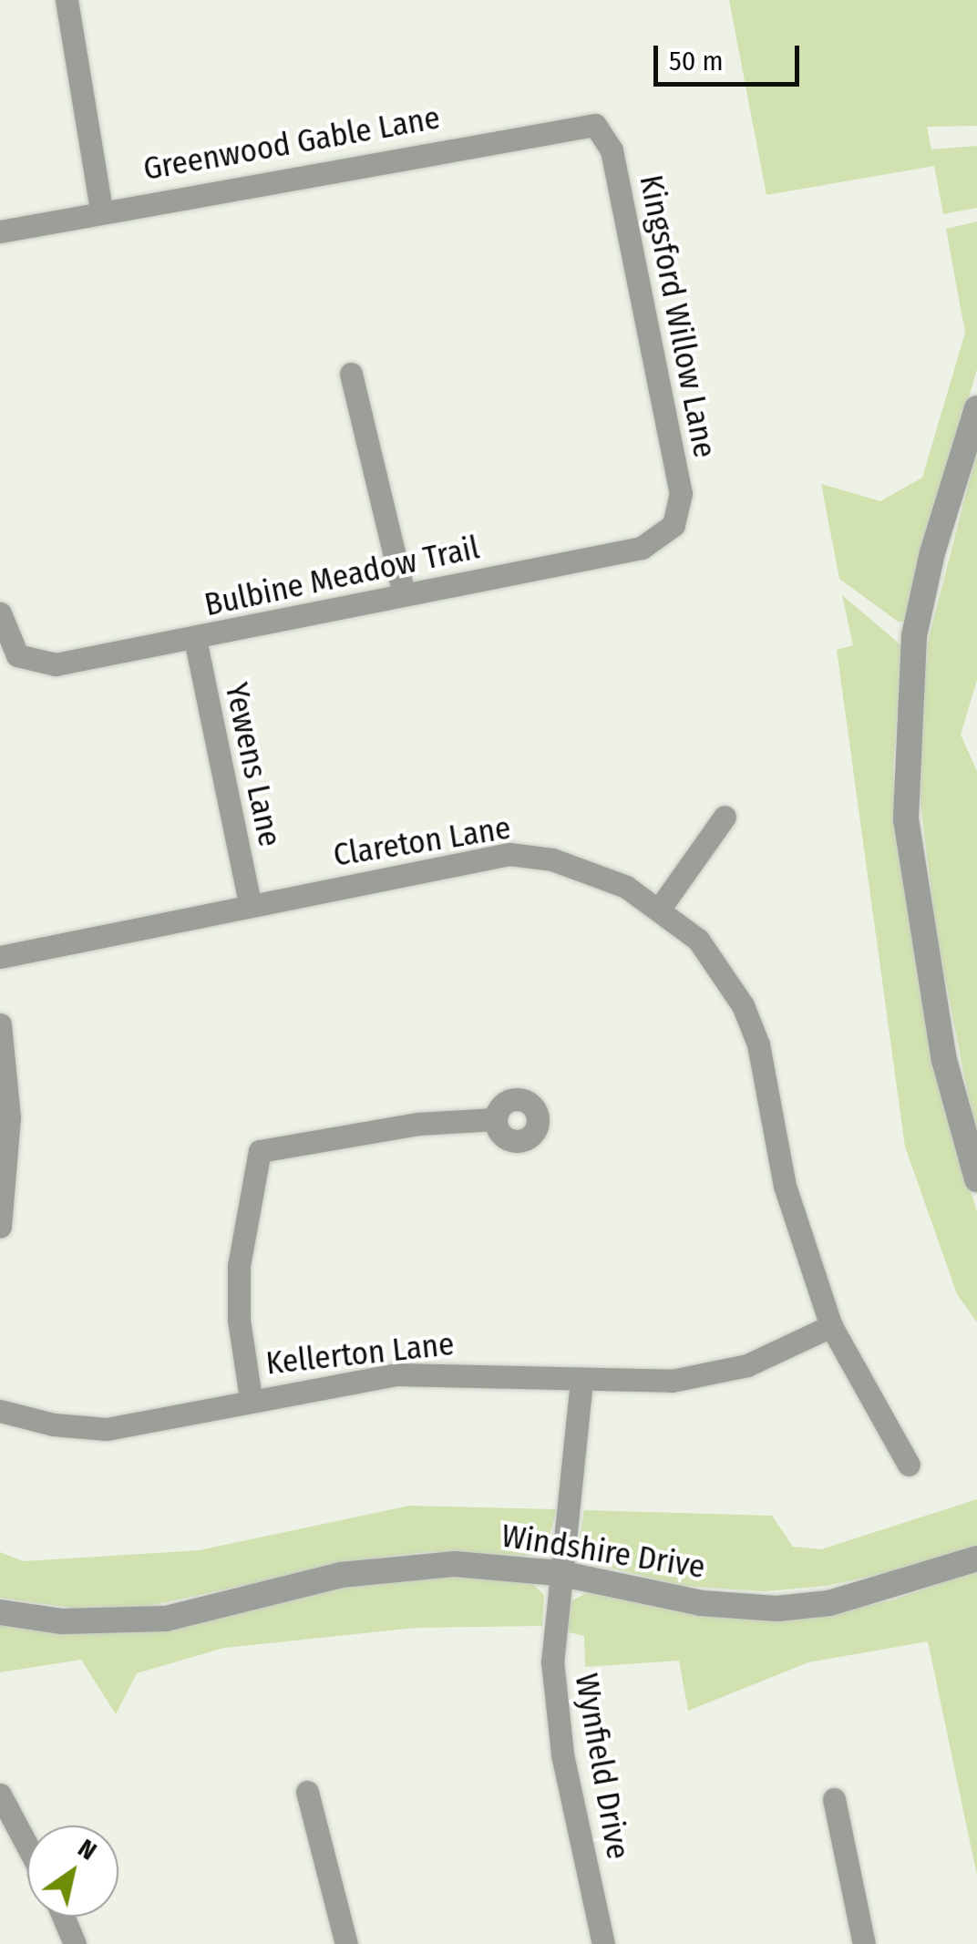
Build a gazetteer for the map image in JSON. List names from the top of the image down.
{
  "streets": {
    "street": [
      "Greenwood Gable Lane",
      "Kingsford Willow Lane",
      "Bulbine Meadow Trail",
      "Yewens Lane",
      "Clareton Lane",
      "Kellerton Lane",
      "Windshire Drive",
      "Wynfield Drive"
    ]
  },
  "crossings": [
    ["Greenwood Gable Lane", "Kingsford Willow Lane"],
    ["Kingsford Willow Lane", "Bulbine Meadow Trail"],
    ["Bulbine Meadow Trail", "Yewens Lane"],
    ["Yewens Lane", "Clareton Lane"],
    ["Clareton Lane", "Kellerton Lane"],
    ["Kellerton Lane", "Wynfield Drive"],
    ["Windshire Drive", "Wynfield Drive"]
  ],
  "scale_bar": "50 m",
  "north": "top right"
}
